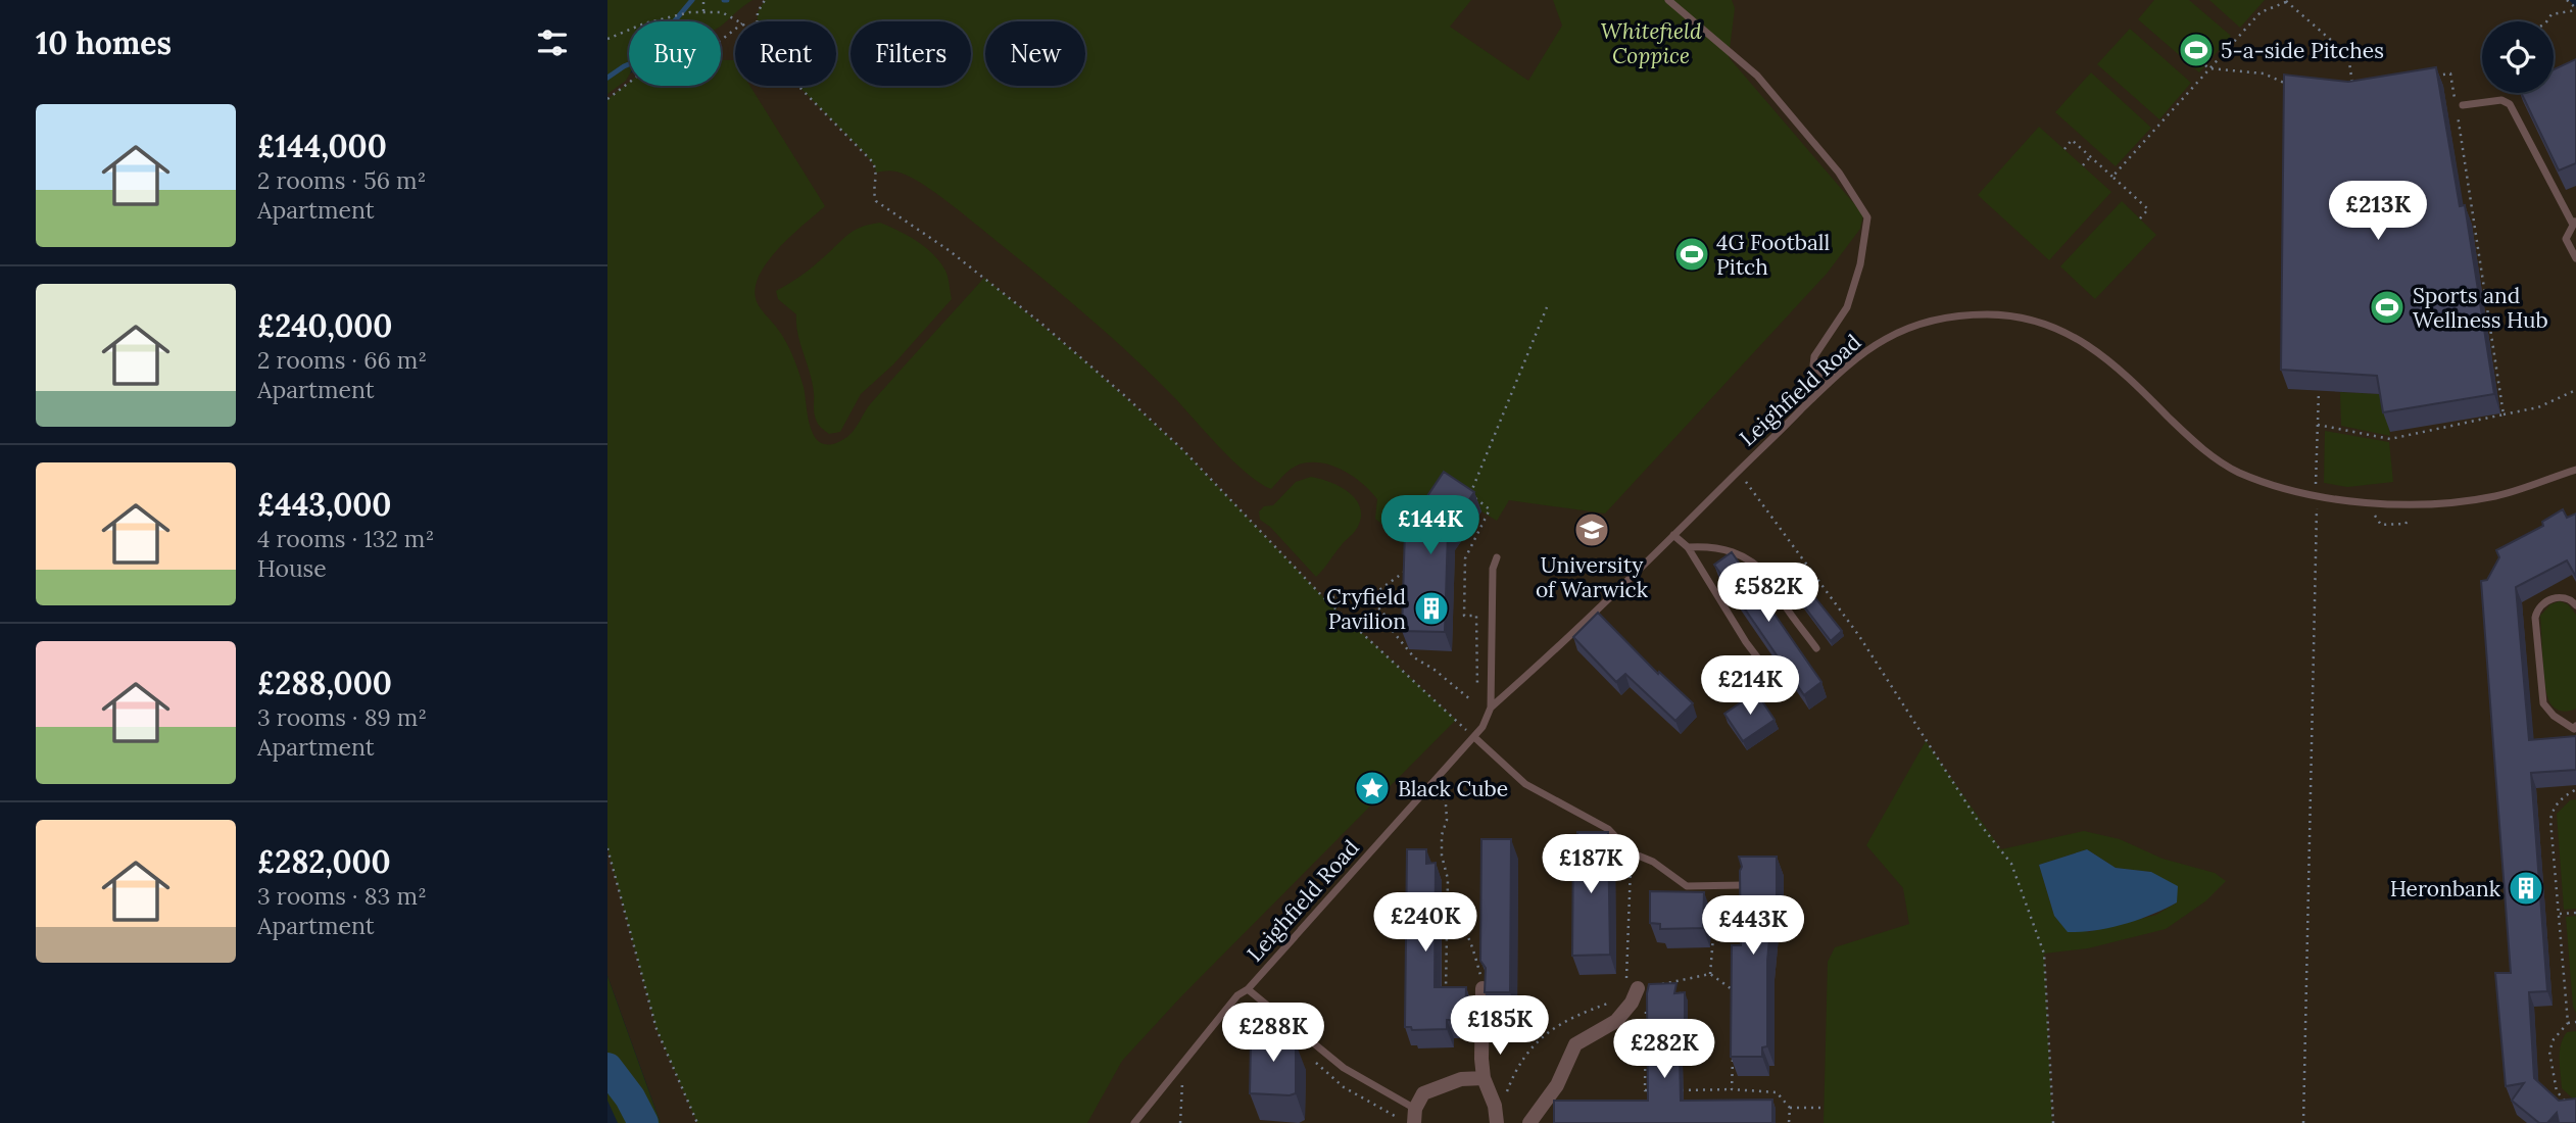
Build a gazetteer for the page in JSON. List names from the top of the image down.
{
  "streets": {
    "lane": ["Leighfield Road"]
  },
  "parks": ["Whitefield Coppice"],
  "places": {
    "sports": ["5-a-side Pitches", "4G Football Pitch", "Sports and Wellness Hub"],
    "school or university": ["University of Warwick"],
    "building": ["Cryfield Pavilion", "Heronbank"],
    "place": ["Black Cube"]
  },
  "page": {
    "heading": "10 homes",
    "chip": [
      "Buy",
      "Rent",
      "Filters",
      "New"
    ],
    "list": [
      {
        "name": "£144,000",
        "note": "2 rooms · 56 m² · Apartment"
      },
      {
        "name": "£240,000",
        "note": "2 rooms · 66 m² · Apartment"
      },
      {
        "name": "£443,000",
        "note": "4 rooms · 132 m² · House"
      },
      {
        "name": "£288,000",
        "note": "3 rooms · 89 m² · Apartment"
      },
      {
        "name": "£282,000",
        "note": "3 rooms · 83 m² · Apartment"
      }
    ],
    "price": [
      "£213K",
      "£144K",
      "£582K",
      "£214K",
      "£187K",
      "£240K",
      "£443K",
      "£185K",
      "£288K",
      "£282K"
    ]
  }
}
